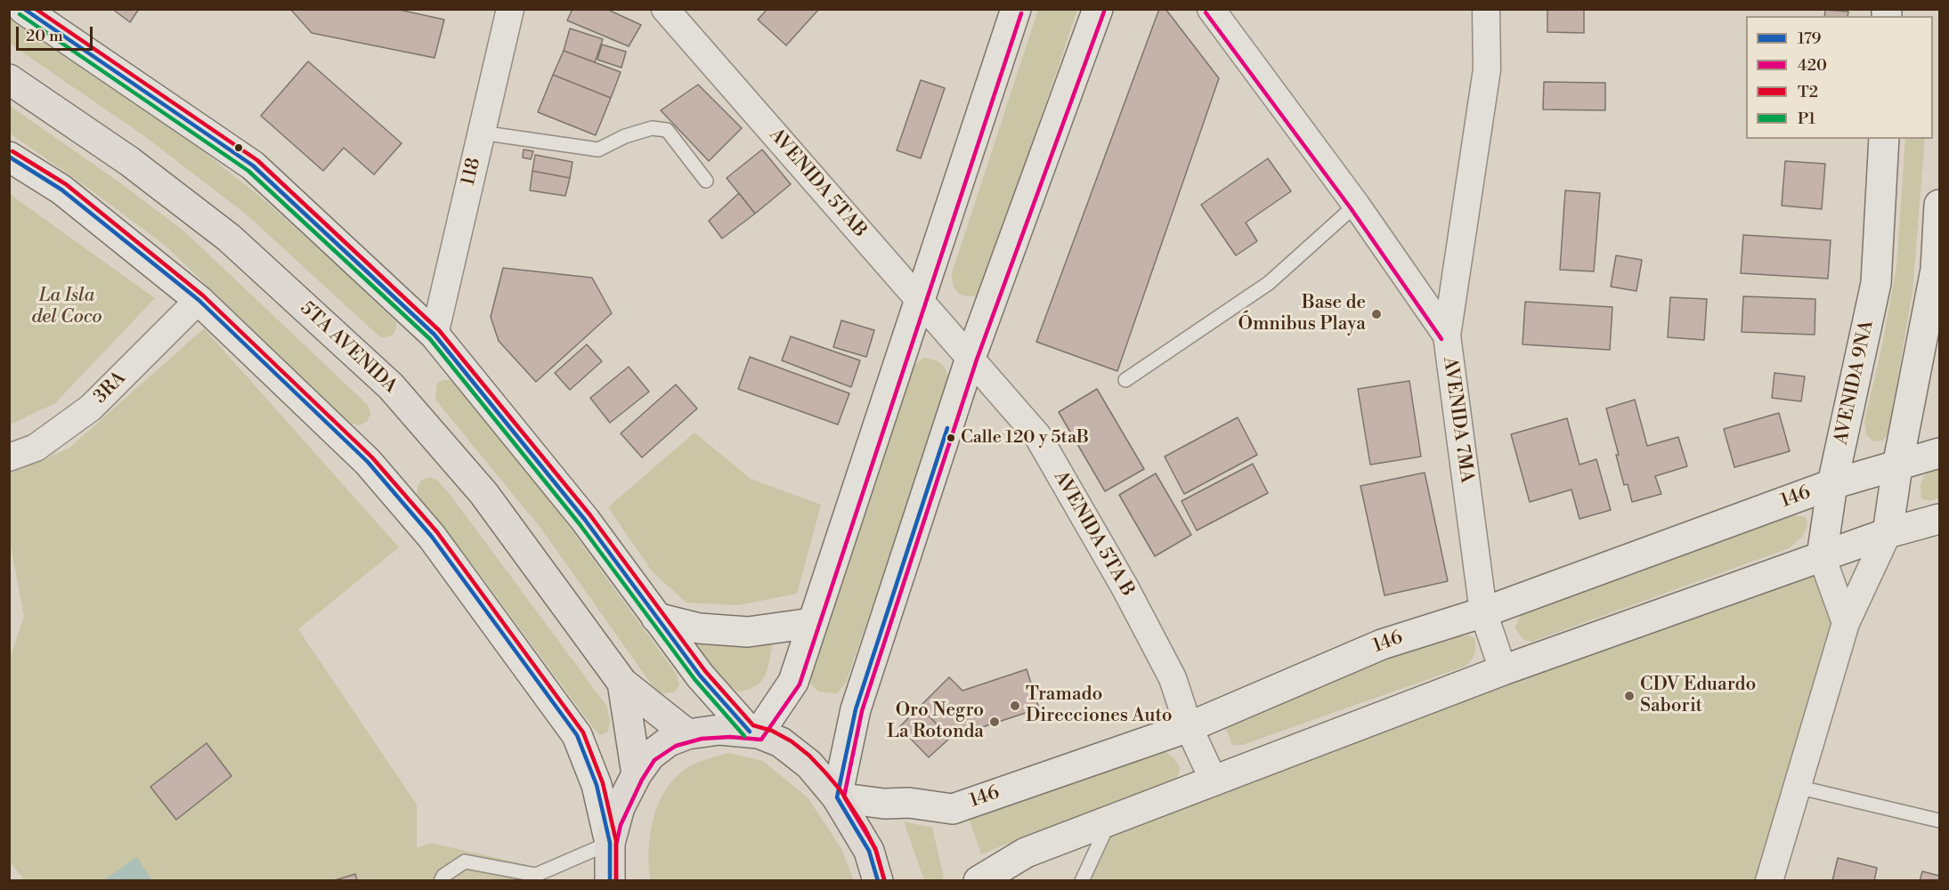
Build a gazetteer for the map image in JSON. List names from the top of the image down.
{
  "streets": {
    "highway": ["5TA AVENIDA"],
    "main road": ["AVENIDA 9NA", "146"],
    "street": [
      "118",
      "AVENIDA 5TAB",
      "3RA",
      "AVENIDA 7MA",
      "AVENIDA 5TA B"
    ]
  },
  "crossings": [
    ["AVENIDA 5TAB", "AVENIDA 5TA B"],
    ["AVENIDA 9NA", "146"],
    ["AVENIDA 7MA", "146"],
    ["146", "AVENIDA 5TA B"]
  ],
  "parks": ["La Isla del Coco"],
  "places": [
    "Base de Ómnibus Playa",
    "Calle 120 y 5taB",
    "CDV Eduardo Saborit",
    "Tramado Direcciones Auto",
    "Oro Negro La Rotonda"
  ],
  "lines": [
    "transit line 179",
    "transit line T2",
    "transit line 420",
    "transit line P1"
  ],
  "legend": [
    "179",
    "420",
    "T2",
    "P1"
  ],
  "scale_bar": "20 m"
}
